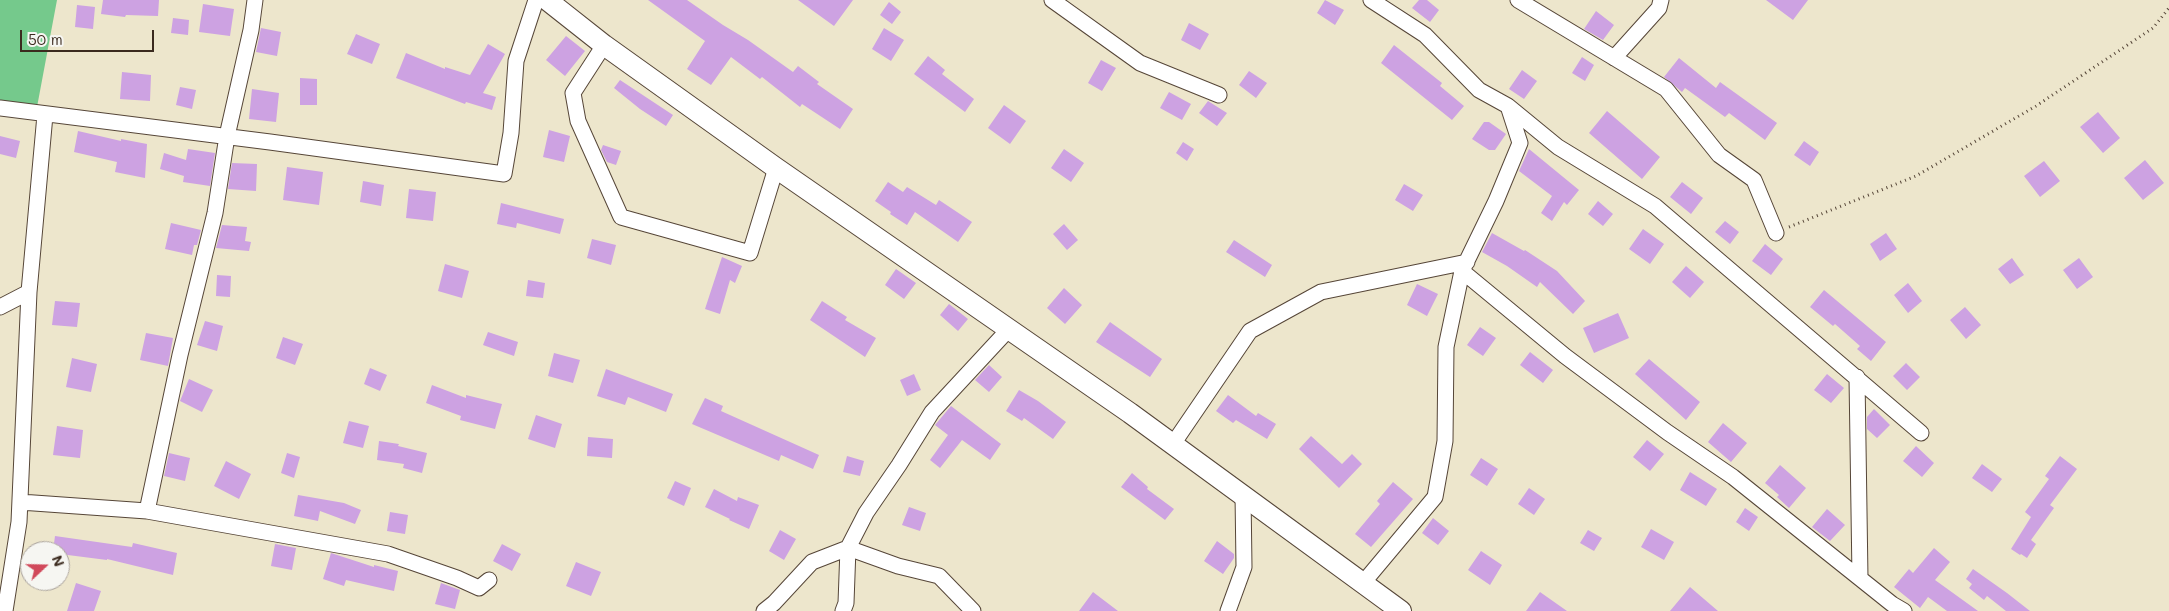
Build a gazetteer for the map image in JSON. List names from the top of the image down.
{
  "scale_bar": "50 m",
  "north": "right"
}
